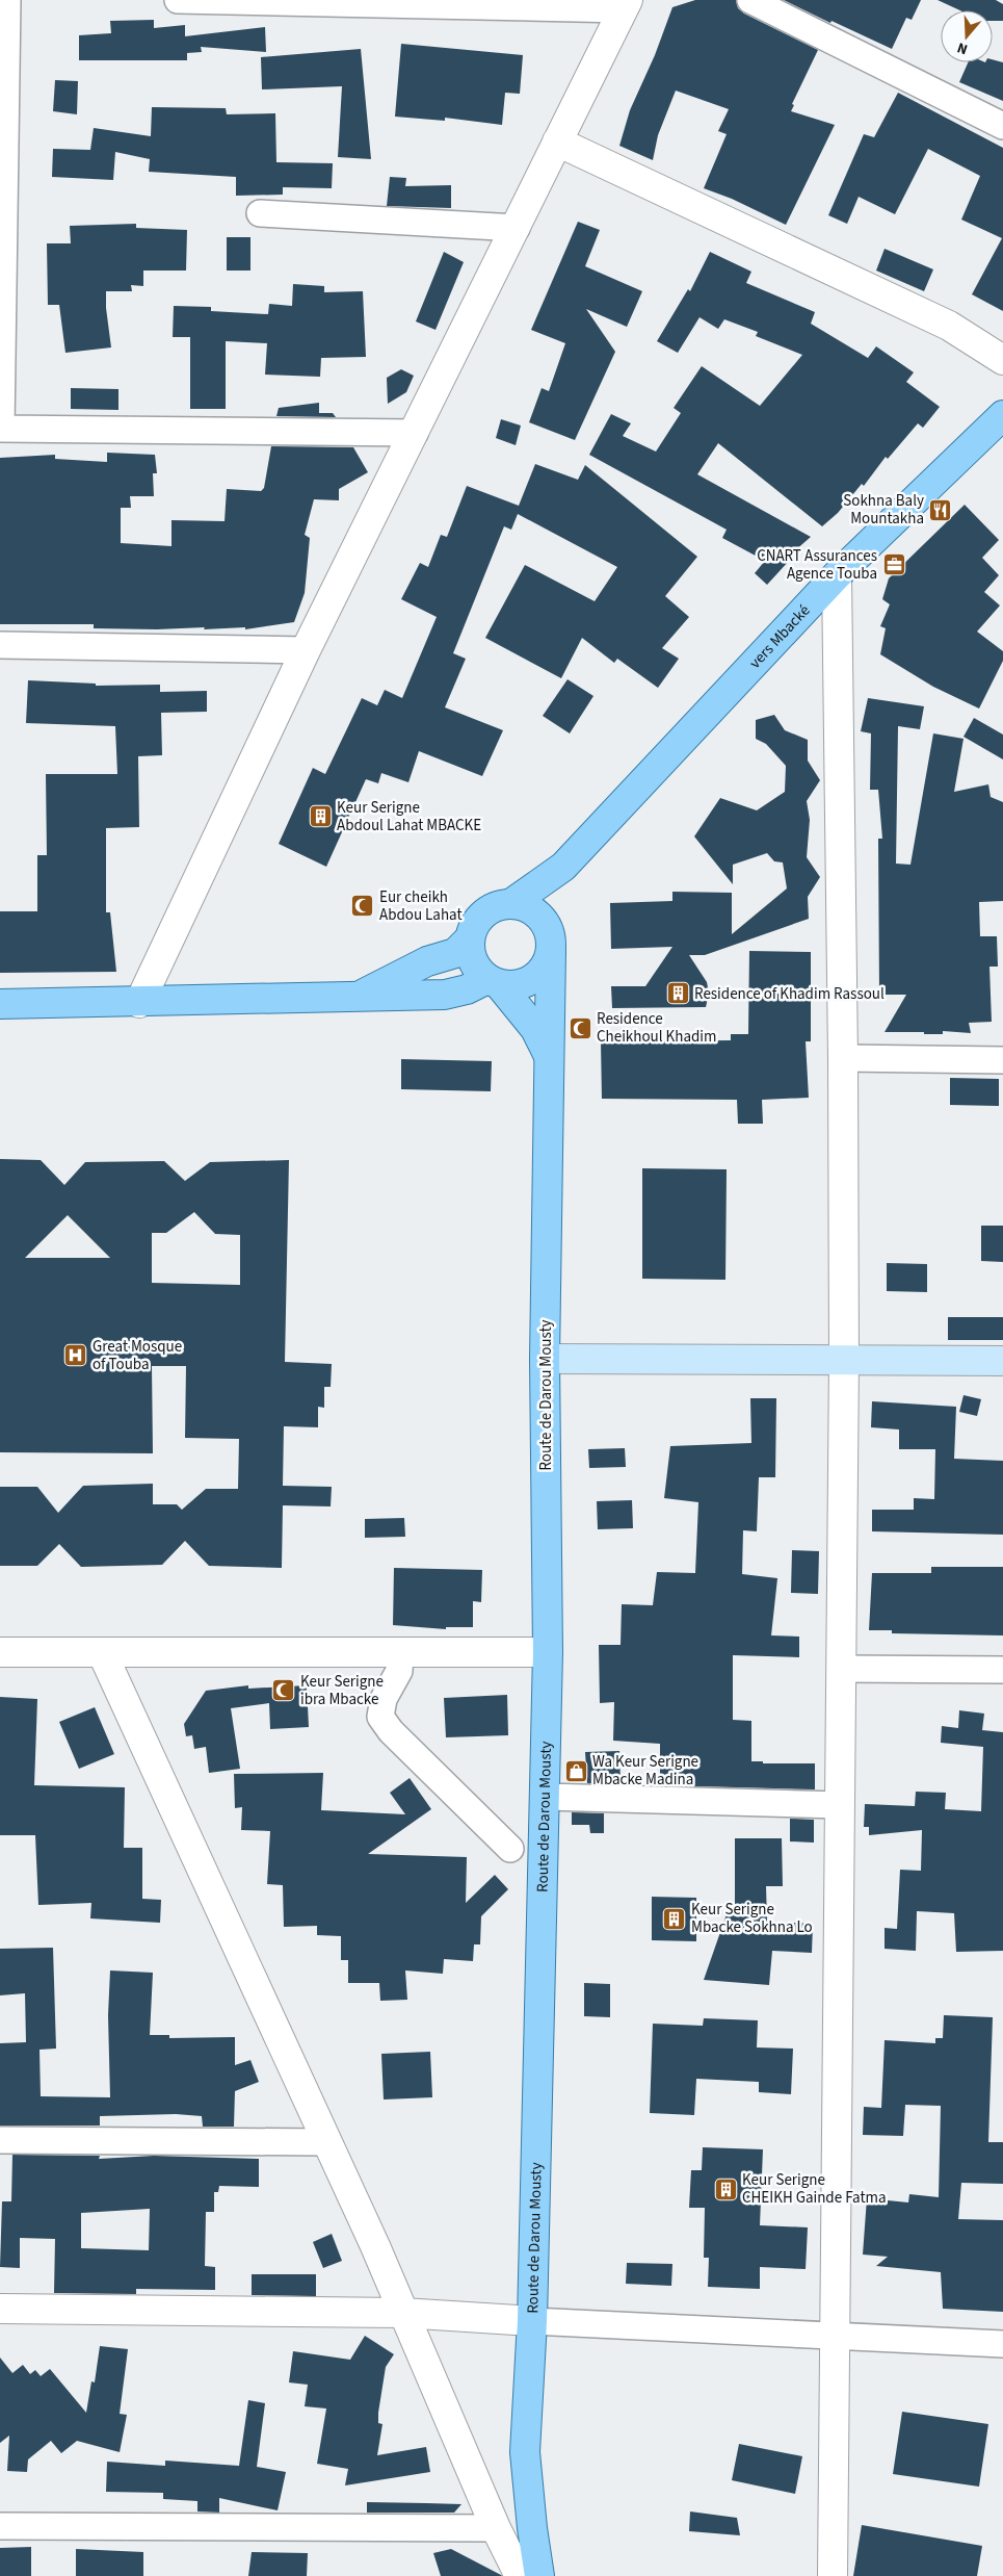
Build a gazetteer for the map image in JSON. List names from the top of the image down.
{
  "streets": {
    "main road": ["vers Mbacké", "Route de Darou Mousty"]
  },
  "crossings": [
    ["vers Mbacké", "Route de Darou Mousty"]
  ],
  "places": {
    "restaurant": ["Sokhna Baly Mountakha"],
    "office": ["CNART Assurances Agence Touba"],
    "building": [
      "Keur Serigne Abdoul Lahat MBACKE",
      "Residence of Khadim Rassoul",
      "Keur Serigne Mbacke Sokhna Lo",
      "Keur Serigne CHEIKH Gainde Fatma"
    ],
    "mosque": ["Eur cheikh Abdou Lahat", "Residence Cheikhoul Khadim", "Keur Serigne ibra Mbacke"],
    "hospital": ["Great Mosque of Touba"],
    "shop": ["Wa Keur Serigne Mbacke Madina"]
  },
  "north": "bottom"
}
